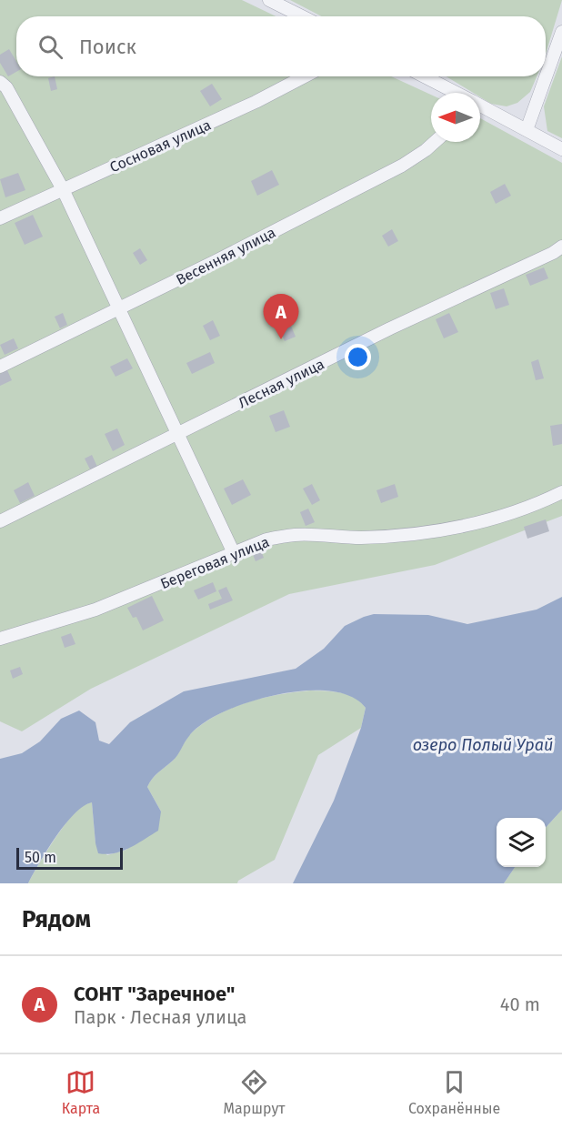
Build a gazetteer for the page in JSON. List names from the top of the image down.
{
  "streets": {
    "street": [
      "Сосновая улица",
      "Весенняя улица",
      "Лесная улица",
      "Береговая улица"
    ]
  },
  "water": ["озеро Полый Урай"],
  "scale_bar": "50 m",
  "north": "left",
  "page": {
    "search": "Поиск",
    "pins": "A",
    "scale": "50 m",
    "heading": "Рядом",
    "list": [
      {
        "mark": "A",
        "name": "СОНТ \"Заречное\"",
        "note": "Парк · Лесная улица",
        "value": "40 m"
      }
    ],
    "nav": ["Карта", "Маршрут", "Сохранённые"]
  }
}
